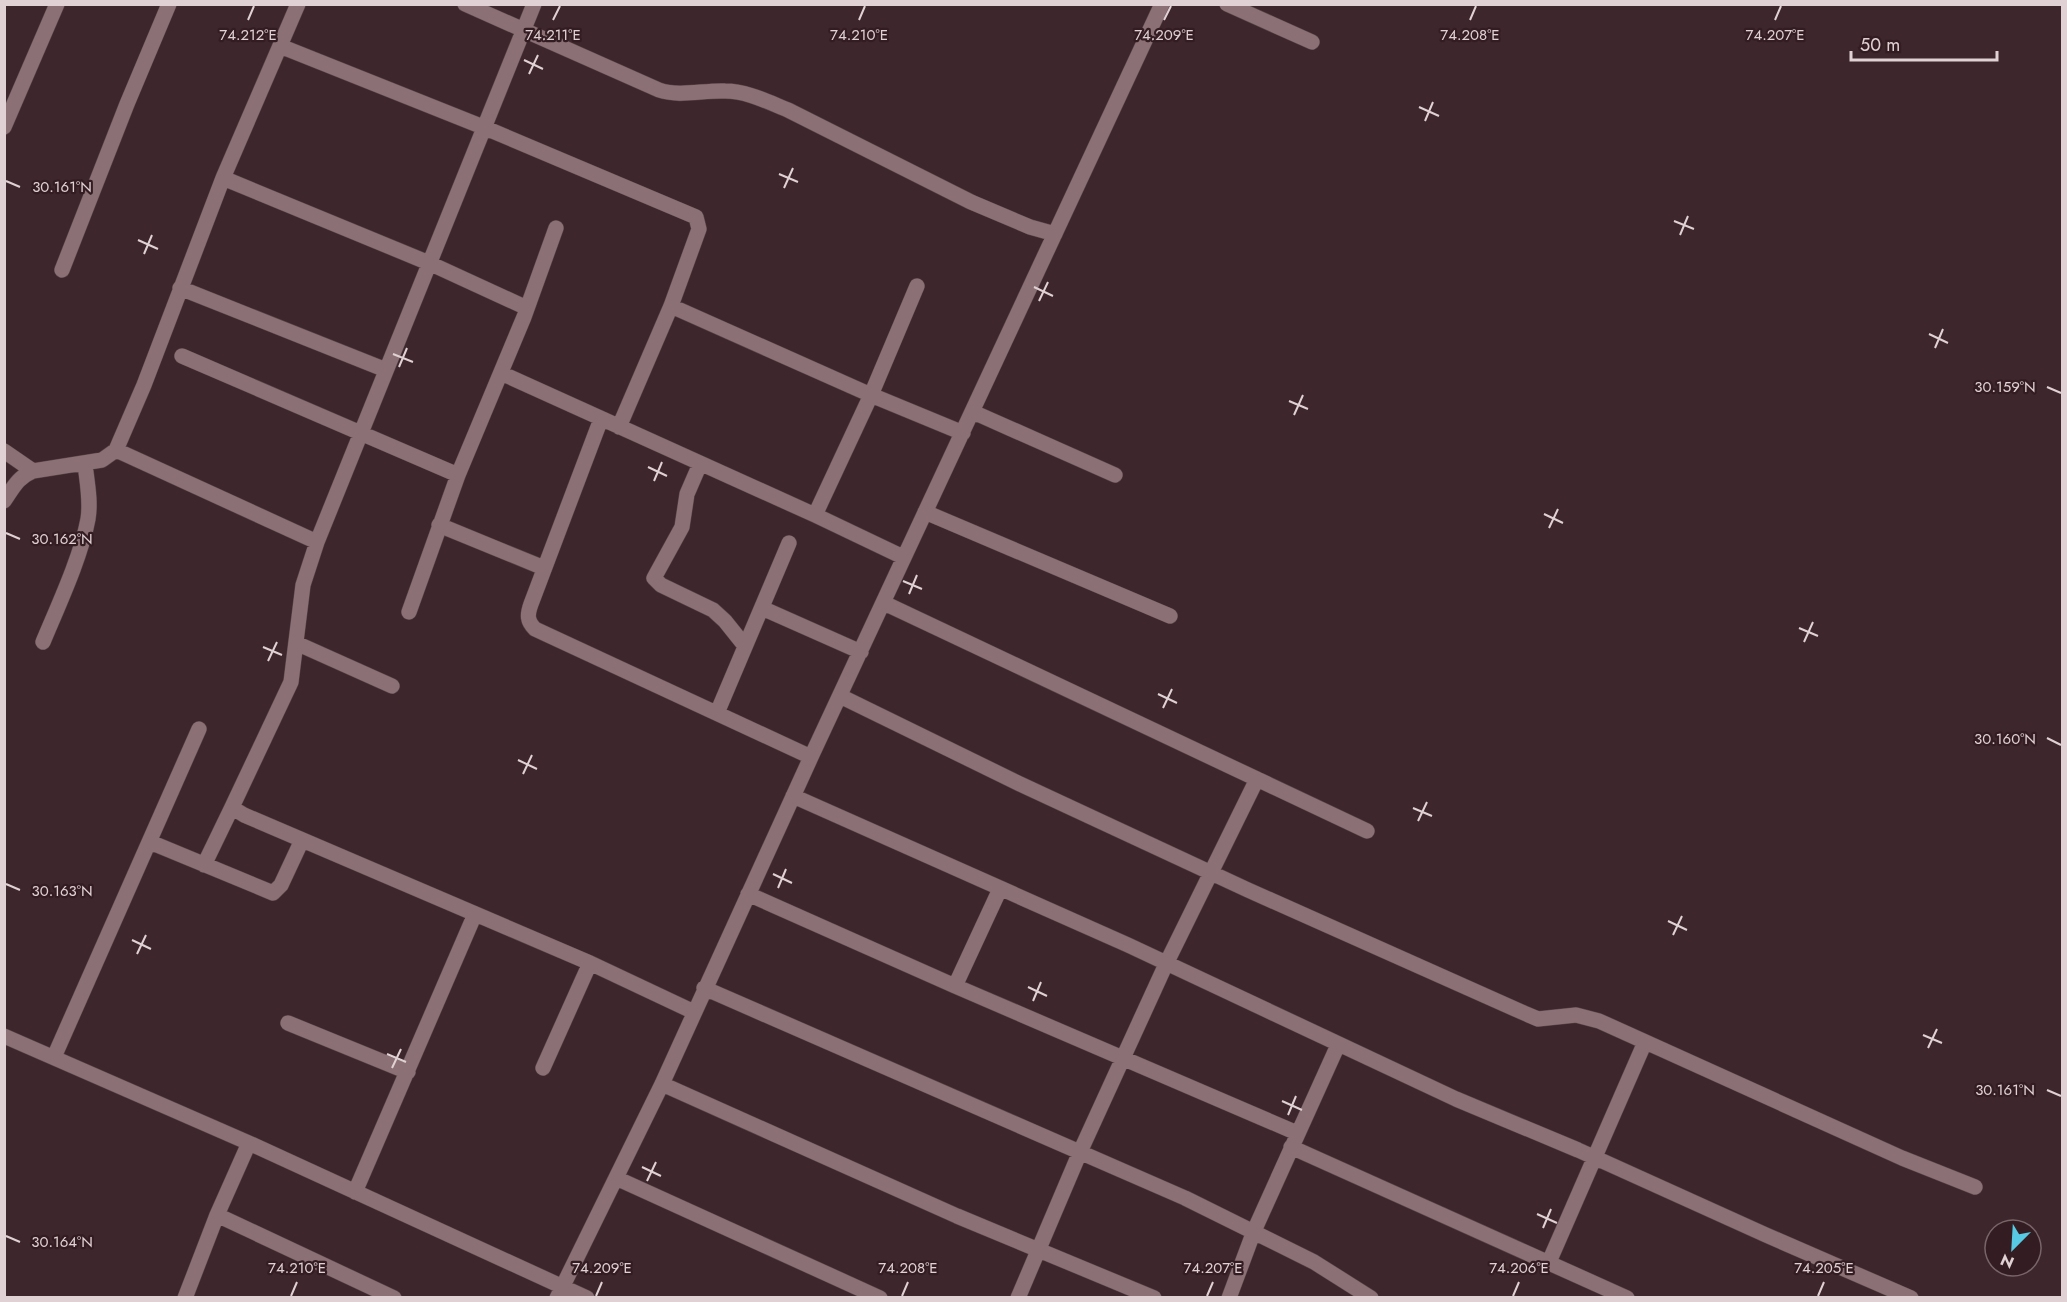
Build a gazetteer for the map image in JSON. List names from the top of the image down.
{
  "scale_bar": "50 m",
  "north": "bottom left",
  "coordinates": [
    "74.212°E",
    "74.211°E",
    "74.210°E",
    "74.209°E",
    "74.208°E",
    "74.207°E",
    "30.161°N",
    "30.159°N",
    "30.162°N",
    "30.160°N",
    "30.163°N",
    "30.164°N",
    "74.206°E",
    "74.205°E"
  ]
}
